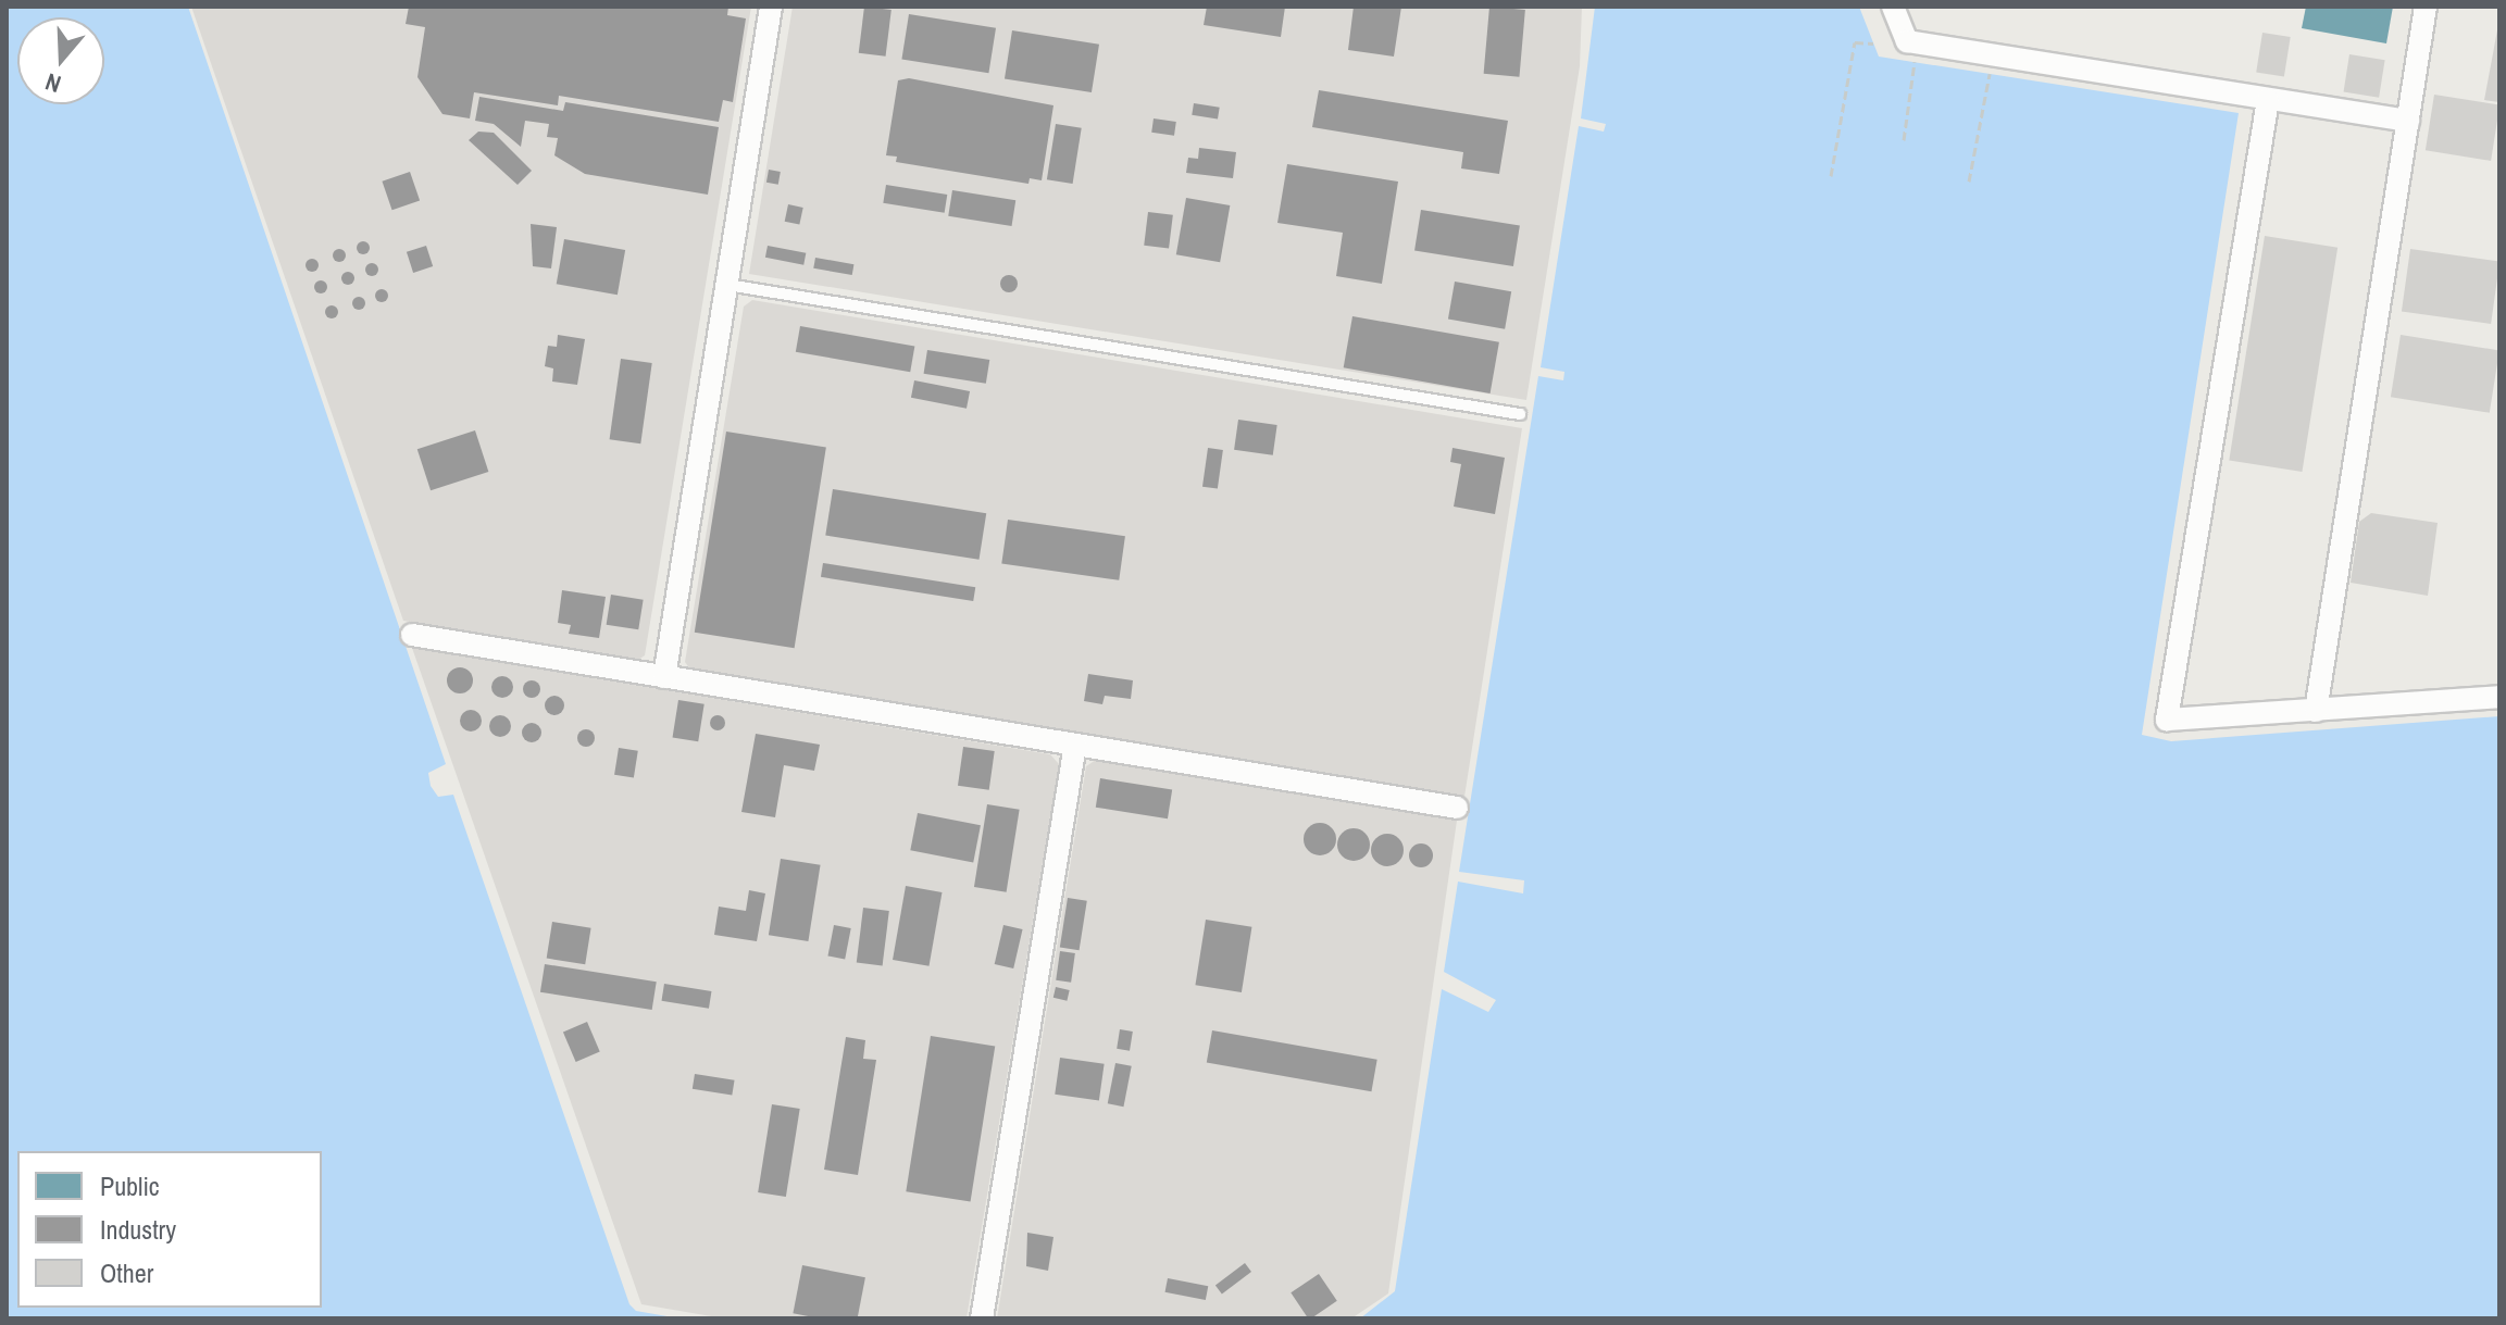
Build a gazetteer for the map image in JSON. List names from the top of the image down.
{
  "legend": ["Public", "Industry", "Other"],
  "north": "bottom"
}
